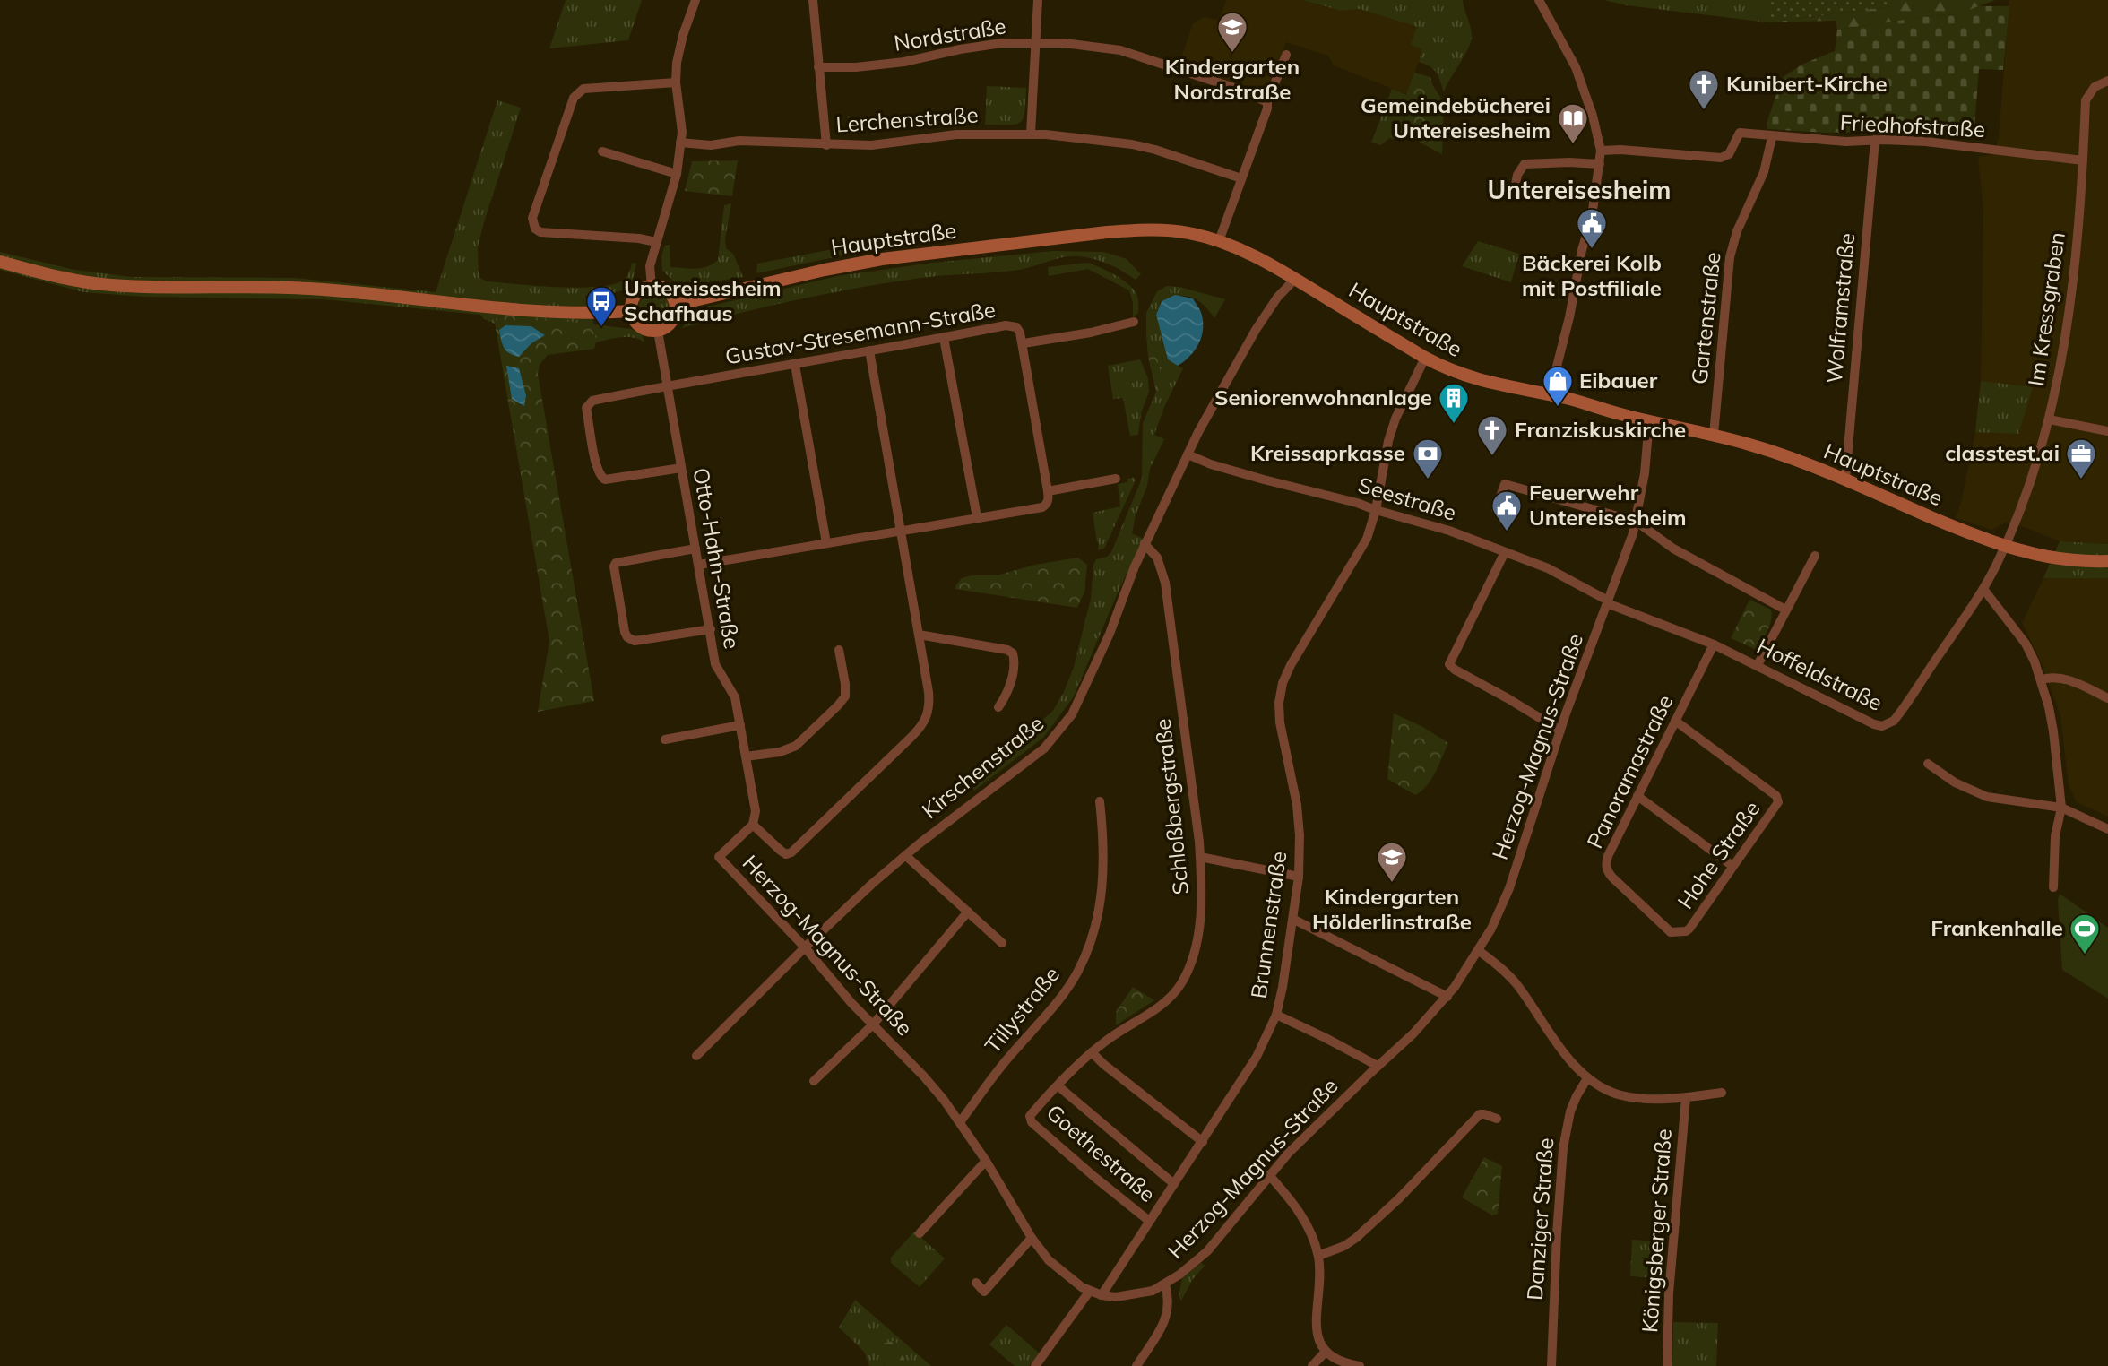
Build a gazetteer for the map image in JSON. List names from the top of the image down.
{
  "streets": {
    "main road": ["Hauptstraße"],
    "street": [
      "Nordstraße",
      "Lerchenstraße",
      "Friedhofstraße",
      "Wolframstraße",
      "Im Kressgraben",
      "Gartenstraße",
      "Gustav-Stresemann-Straße",
      "Seestraße",
      "Otto-Hahn-Straße",
      "Hoffeldstraße",
      "Herzog-Magnus-Straße",
      "Kirschenstraße",
      "Panoramastraße",
      "Schloßbergstraße",
      "Hohe Straße",
      "Brunnenstraße",
      "Tillystraße",
      "Goethestraße",
      "Danziger Straße",
      "Königsberger Straße"
    ]
  },
  "crossings": [
    ["Friedhofstraße", "Wolframstraße"],
    ["Friedhofstraße", "Im Kressgraben"],
    ["Friedhofstraße", "Gartenstraße"],
    ["Hauptstraße", "Wolframstraße"],
    ["Hauptstraße", "Im Kressgraben"],
    ["Hauptstraße", "Gartenstraße"],
    ["Hauptstraße", "Otto-Hahn-Straße"],
    ["Hauptstraße", "Hoffeldstraße"],
    ["Hauptstraße", "Herzog-Magnus-Straße"],
    ["Hauptstraße", "Kirschenstraße"],
    ["Hauptstraße", "Brunnenstraße"],
    ["Im Kressgraben", "Hoffeldstraße"],
    ["Gustav-Stresemann-Straße", "Otto-Hahn-Straße"],
    ["Seestraße", "Hoffeldstraße"],
    ["Seestraße", "Herzog-Magnus-Straße"],
    ["Seestraße", "Kirschenstraße"],
    ["Seestraße", "Brunnenstraße"],
    ["Otto-Hahn-Straße", "Herzog-Magnus-Straße"],
    ["Hoffeldstraße", "Herzog-Magnus-Straße"],
    ["Hoffeldstraße", "Panoramastraße"],
    ["Herzog-Magnus-Straße", "Kirschenstraße"],
    ["Herzog-Magnus-Straße", "Brunnenstraße"],
    ["Herzog-Magnus-Straße", "Tillystraße"],
    ["Kirschenstraße", "Schloßbergstraße"],
    ["Panoramastraße", "Hohe Straße"],
    ["Schloßbergstraße", "Goethestraße"],
    ["Brunnenstraße", "Goethestraße"]
  ],
  "districts": ["Untereisesheim"],
  "places": {
    "school or university": ["Kindergarten Nordstraße", "Kindergarten Hölderlinstraße"],
    "church": ["Kunibert-Kirche", "Franziskuskirche"],
    "library": ["Gemeindebücherei Untereisesheim"],
    "public building": ["Bäckerei Kolb mit Postfiliale", "Feuerwehr Untereisesheim"],
    "bus stop": ["Untereisesheim Schafhaus"],
    "shop": ["Eibauer"],
    "building": ["Seniorenwohnanlage"],
    "bank": ["Kreissaprkasse"],
    "office": ["classtest.ai"],
    "sports": ["Frankenhalle"]
  }
}
